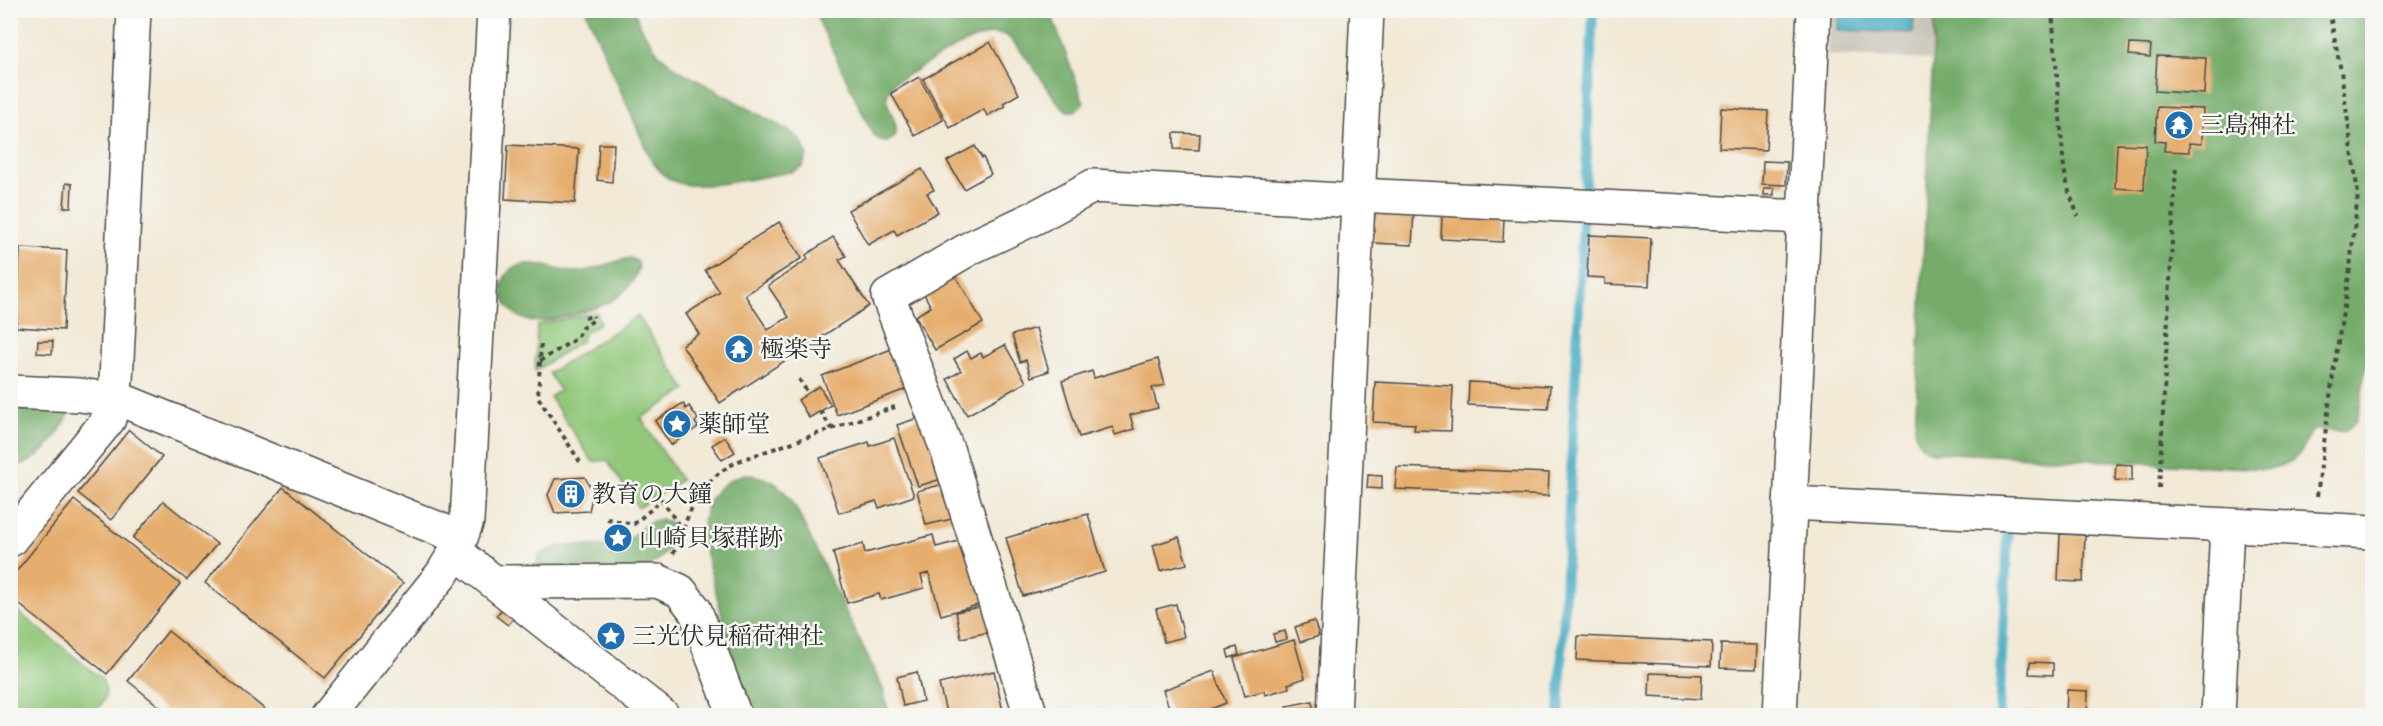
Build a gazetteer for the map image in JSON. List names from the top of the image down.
{
  "places": {
    "temple": ["三島神社", "極楽寺"],
    "place": ["薬師堂", "山崎貝塚群跡", "三光伏見稲荷神社"],
    "building": ["教育の大鐘"]
  }
}
